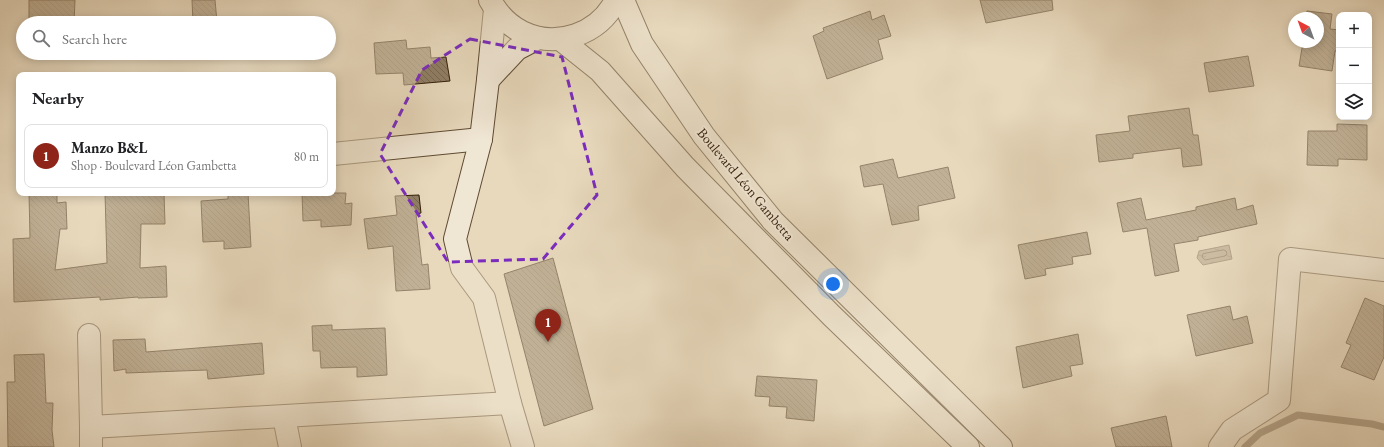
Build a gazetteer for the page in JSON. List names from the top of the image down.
{
  "streets": {
    "street": ["Boulevard Léon Gambetta"]
  },
  "north": "top left",
  "page": {
    "map_buttons": ["+", "−"],
    "search": "Search here",
    "heading": "Nearby",
    "list": [
      {
        "mark": "1",
        "name": "Manzo B&L",
        "note": "Shop · Boulevard Léon Gambetta",
        "value": "80 m"
      }
    ],
    "pins": "1"
  }
}
